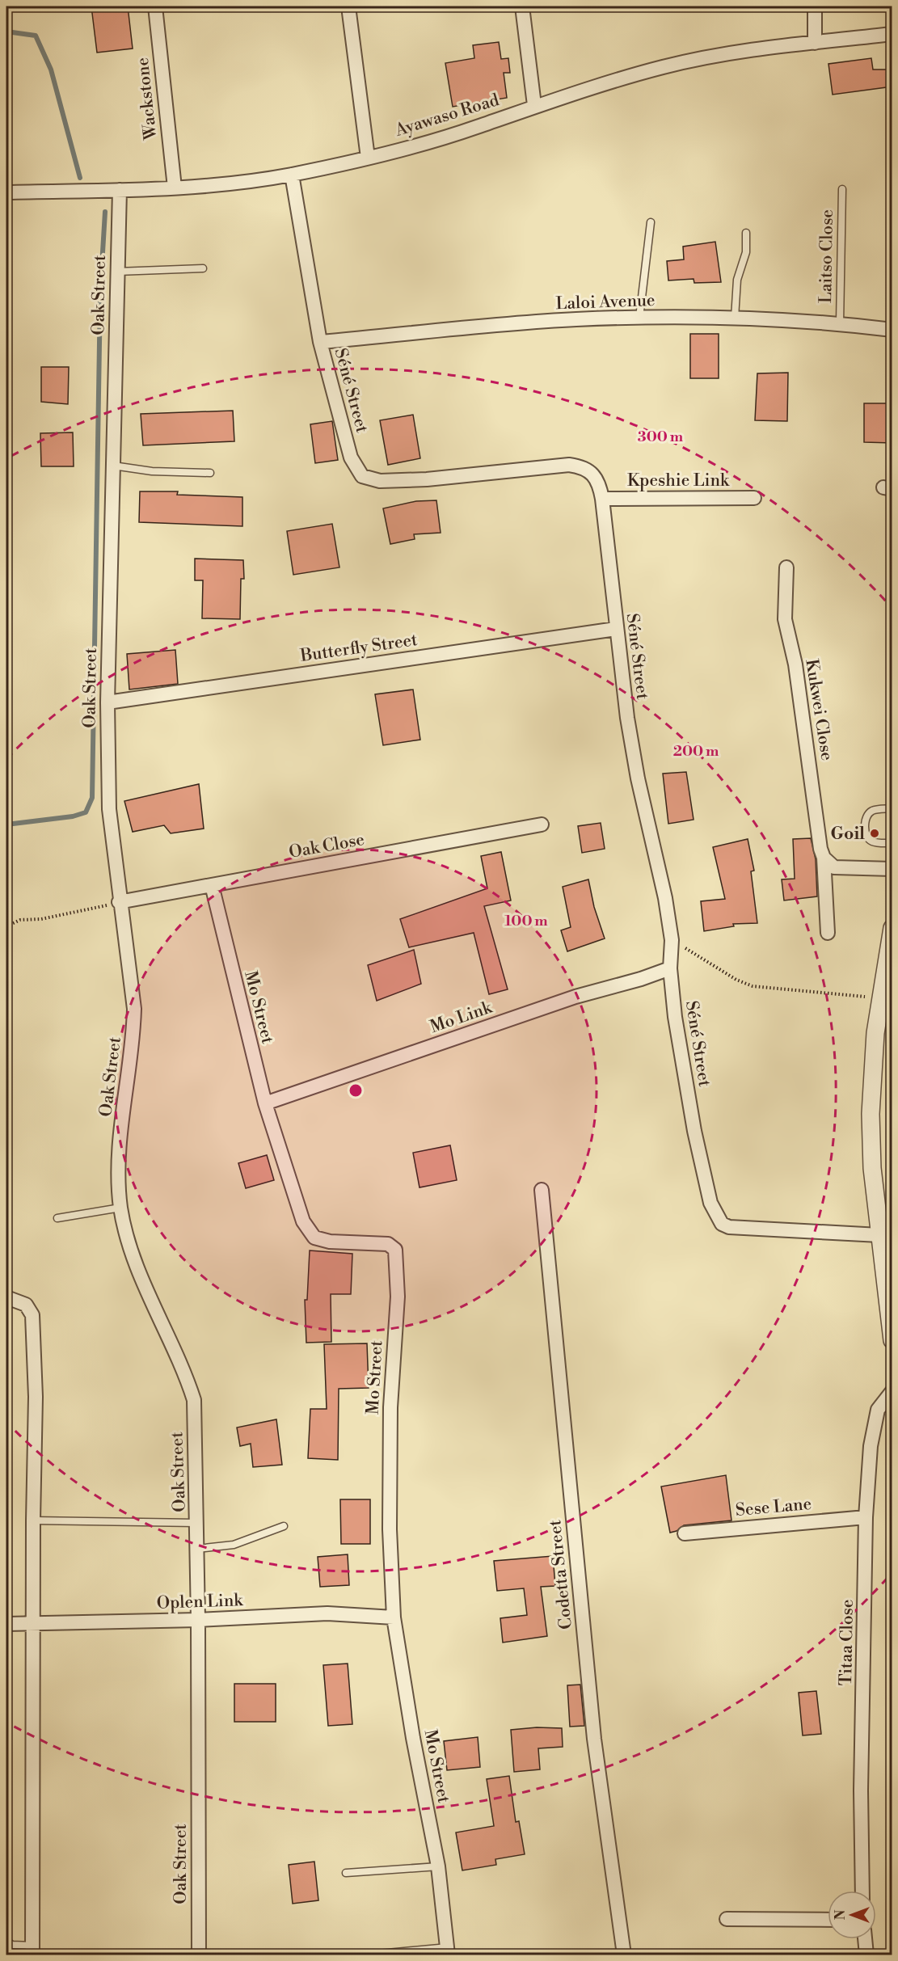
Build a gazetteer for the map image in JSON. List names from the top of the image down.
{
  "streets": {
    "street": [
      "Wackstone",
      "Ayawaso Road",
      "Oak Street",
      "Laloi Avenue",
      "Séné Street",
      "Kpeshie Link",
      "Butterfly Street",
      "Kukwei Close",
      "Oak Close",
      "Mo Street",
      "Mo Link",
      "Sese Lane",
      "Codetta Street",
      "Oplen Link",
      "Titaa Close"
    ],
    "lane": ["Laitso Close"]
  },
  "crossings": [
    ["Wackstone", "Ayawaso Road"],
    ["Ayawaso Road", "Oak Street"],
    ["Ayawaso Road", "Séné Street"],
    ["Laitso Close", "Laloi Avenue"],
    ["Oak Street", "Butterfly Street"],
    ["Oak Street", "Oak Close"],
    ["Oak Street", "Oplen Link"],
    ["Laloi Avenue", "Séné Street"],
    ["Séné Street", "Kpeshie Link"],
    ["Séné Street", "Butterfly Street"],
    ["Séné Street", "Mo Link"],
    ["Oak Close", "Mo Street"],
    ["Mo Street", "Mo Link"],
    ["Mo Street", "Oplen Link"],
    ["Sese Lane", "Titaa Close"]
  ],
  "places": ["Goil"],
  "north": "left",
  "rings": ["300 m", "200 m", "100 m"]
}
